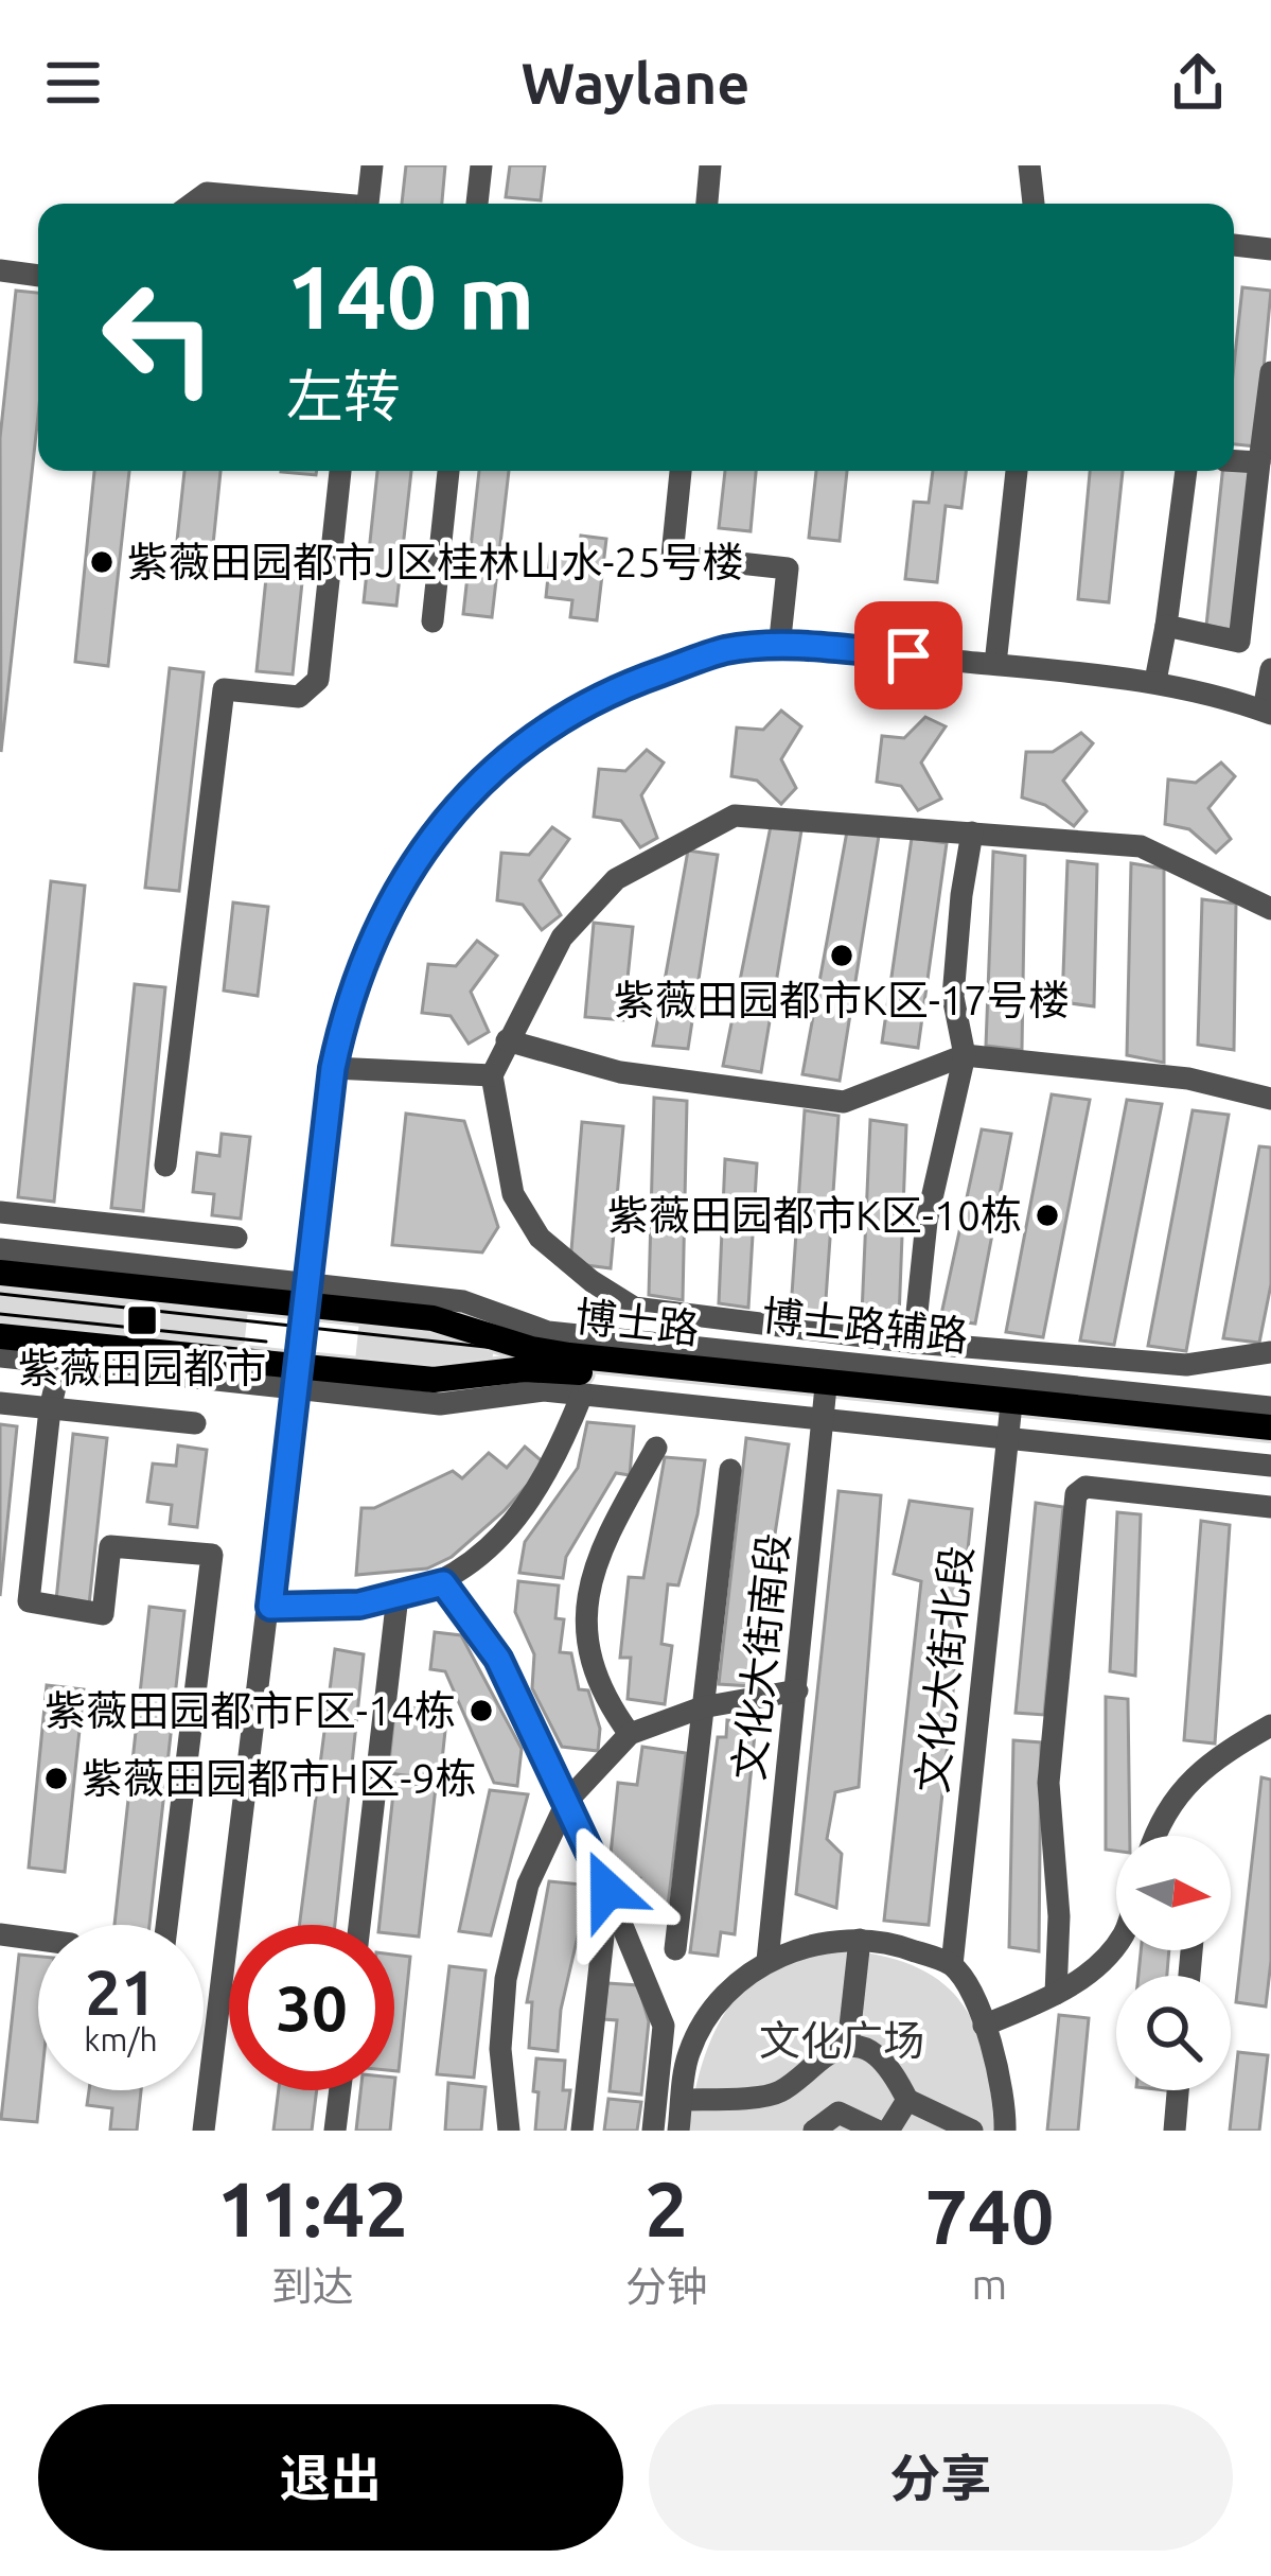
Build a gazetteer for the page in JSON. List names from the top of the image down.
{
  "streets": {
    "main road": ["博士路"],
    "street": ["博士路辅路", "文化大街南段", "文化大街北段"]
  },
  "crossings": [
    ["博士路", "博士路辅路"],
    ["博士路", "文化大街南段"],
    ["博士路", "文化大街北段"],
    ["博士路辅路", "文化大街南段"],
    ["博士路辅路", "文化大街北段"]
  ],
  "parks": ["文化广场"],
  "places": {
    "other": [
      "紫薇田园都市J区桂林山水-25号楼",
      "紫薇田园都市K区-17号楼",
      "紫薇田园都市K区-10栋",
      "紫薇田园都市F区-14栋",
      "紫薇田园都市H区-9栋"
    ],
    "transit": ["紫薇田园都市"]
  },
  "north": "right",
  "page": {
    "header": "Waylane",
    "turn": ["140 m", "左转"],
    "speed": "21 km/h",
    "limit": "30",
    "eta": [
      "11:42",
      "到达",
      "2",
      "分钟",
      "740",
      "m"
    ],
    "buttons": ["退出", "分享"]
  }
}
